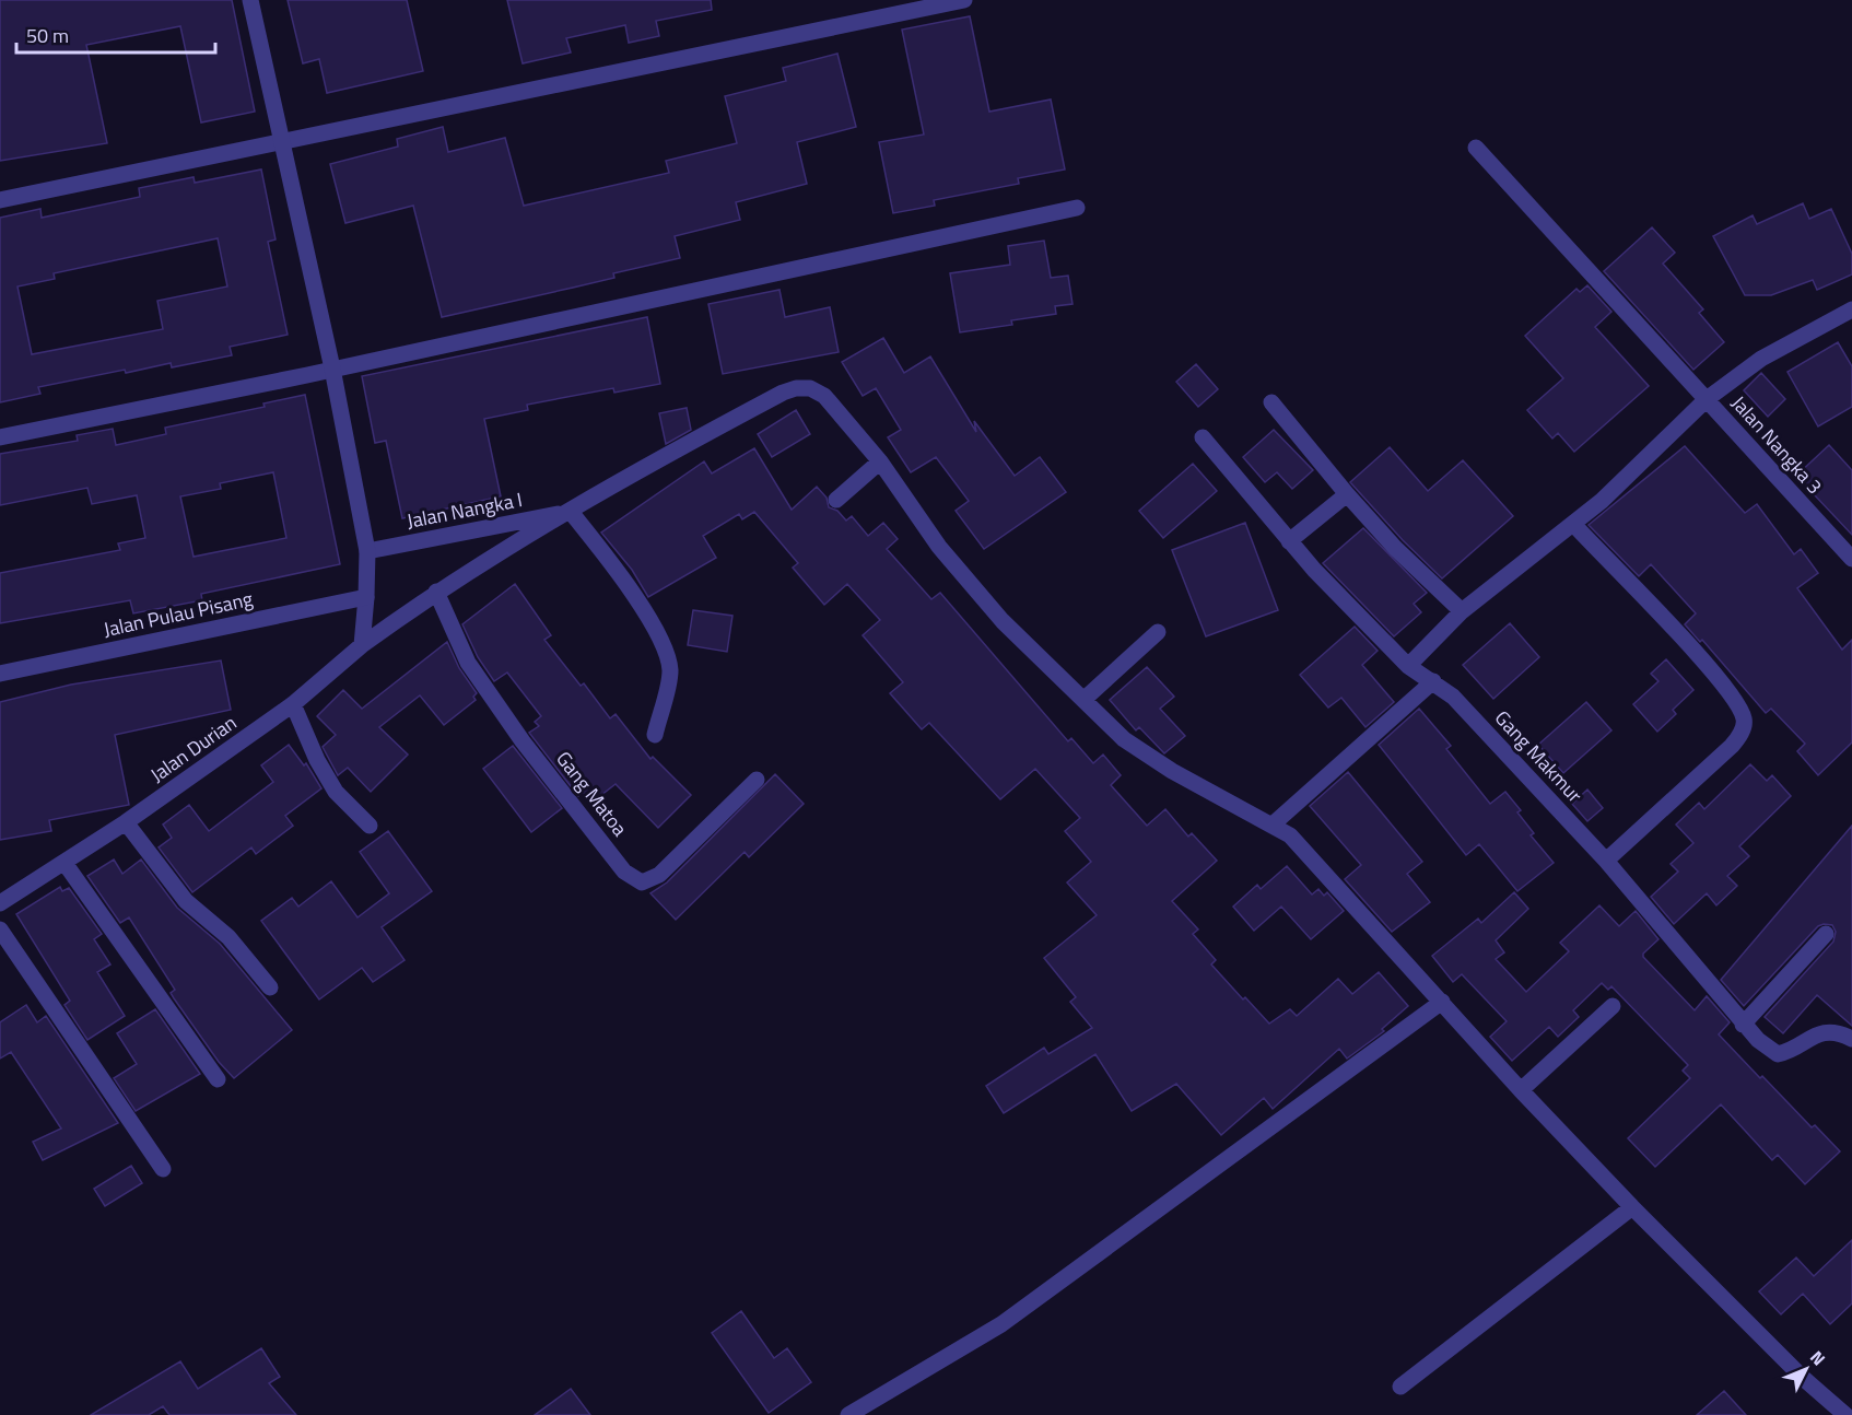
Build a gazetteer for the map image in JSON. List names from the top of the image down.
{
  "streets": {
    "street": [
      "Jalan Nangka 3",
      "Jalan Nangka I",
      "Jalan Pulau Pisang",
      "Jalan Durian",
      "Gang Makmur",
      "Gang Matoa"
    ]
  },
  "crossings": [
    ["Jalan Nangka I", "Jalan Durian"],
    ["Jalan Durian", "Gang Matoa"]
  ],
  "scale_bar": "50 m",
  "north": "top right"
}
